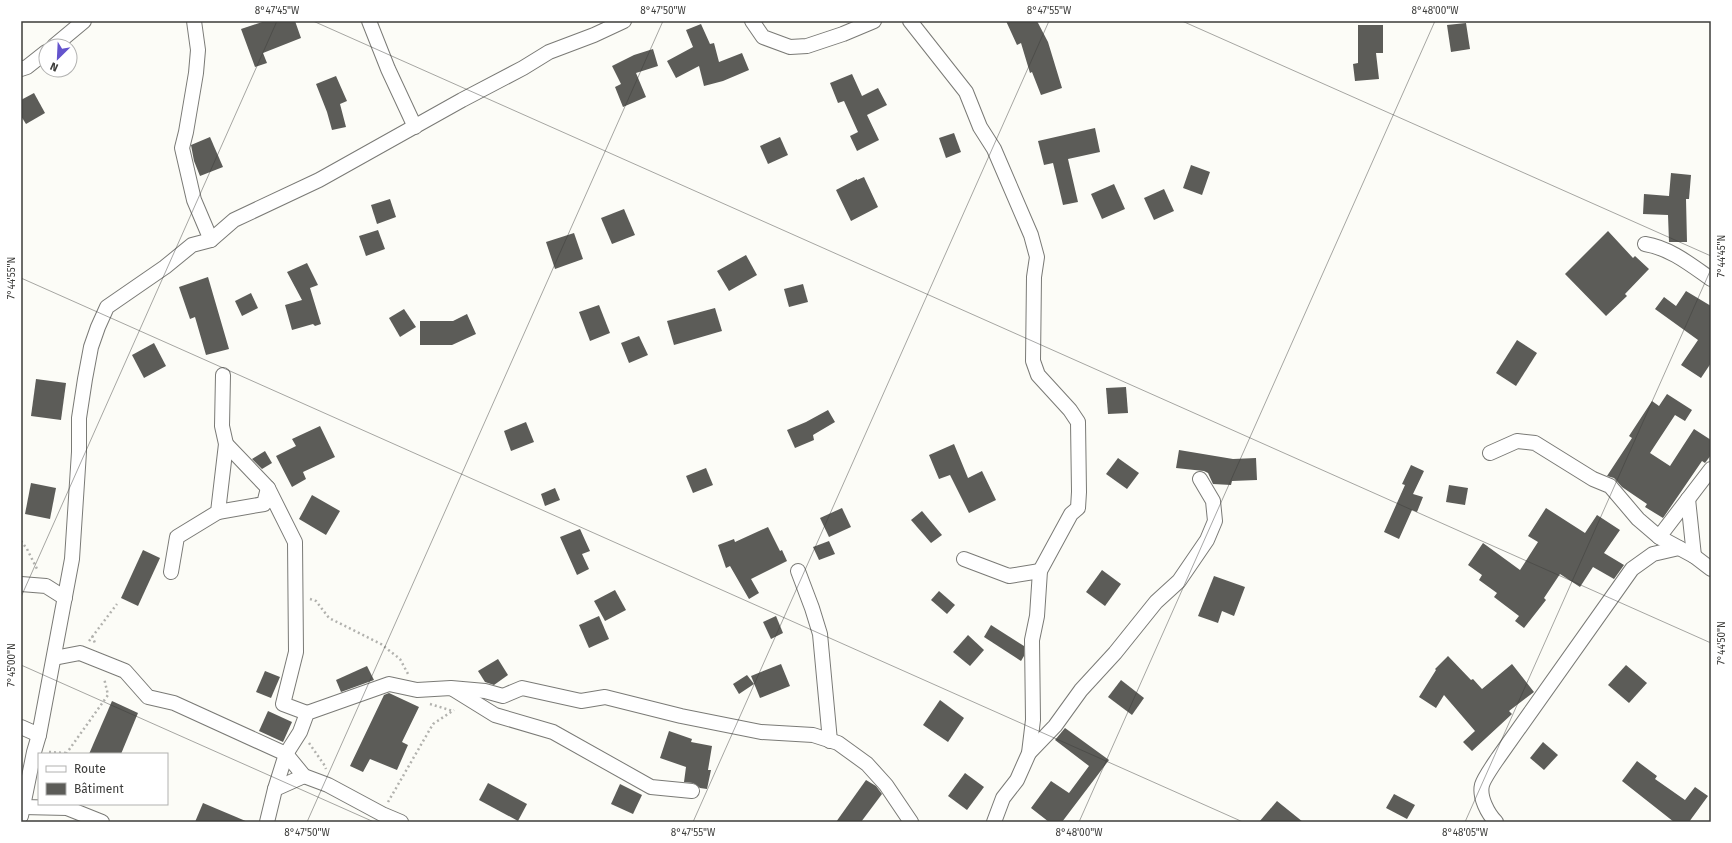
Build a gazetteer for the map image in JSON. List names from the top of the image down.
{
  "legend": ["Route", "Bâtiment"],
  "north": "bottom left",
  "coordinates": [
    "8°47'45\"W",
    "8°47'50\"W",
    "8°47'55\"W",
    "8°48'00\"W",
    "7°44'45\"N",
    "7°44'55\"N",
    "7°44'50\"N",
    "7°45'00\"N",
    "8°48'05\"W"
  ]
}
